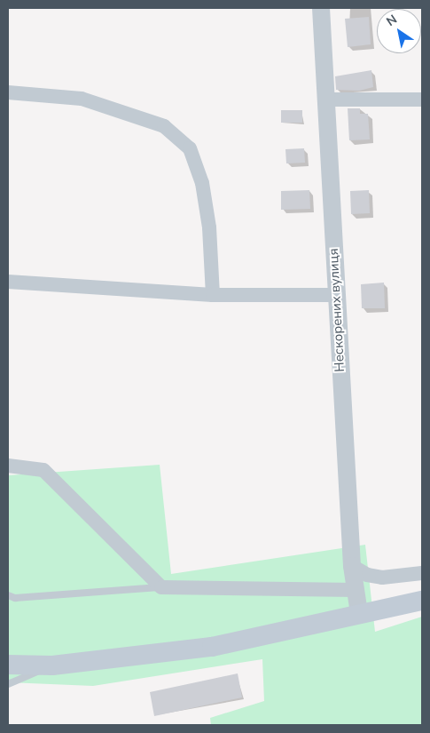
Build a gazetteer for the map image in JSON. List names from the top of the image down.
{
  "streets": {
    "street": ["Нескорених вулиця"]
  },
  "north": "top left"
}
